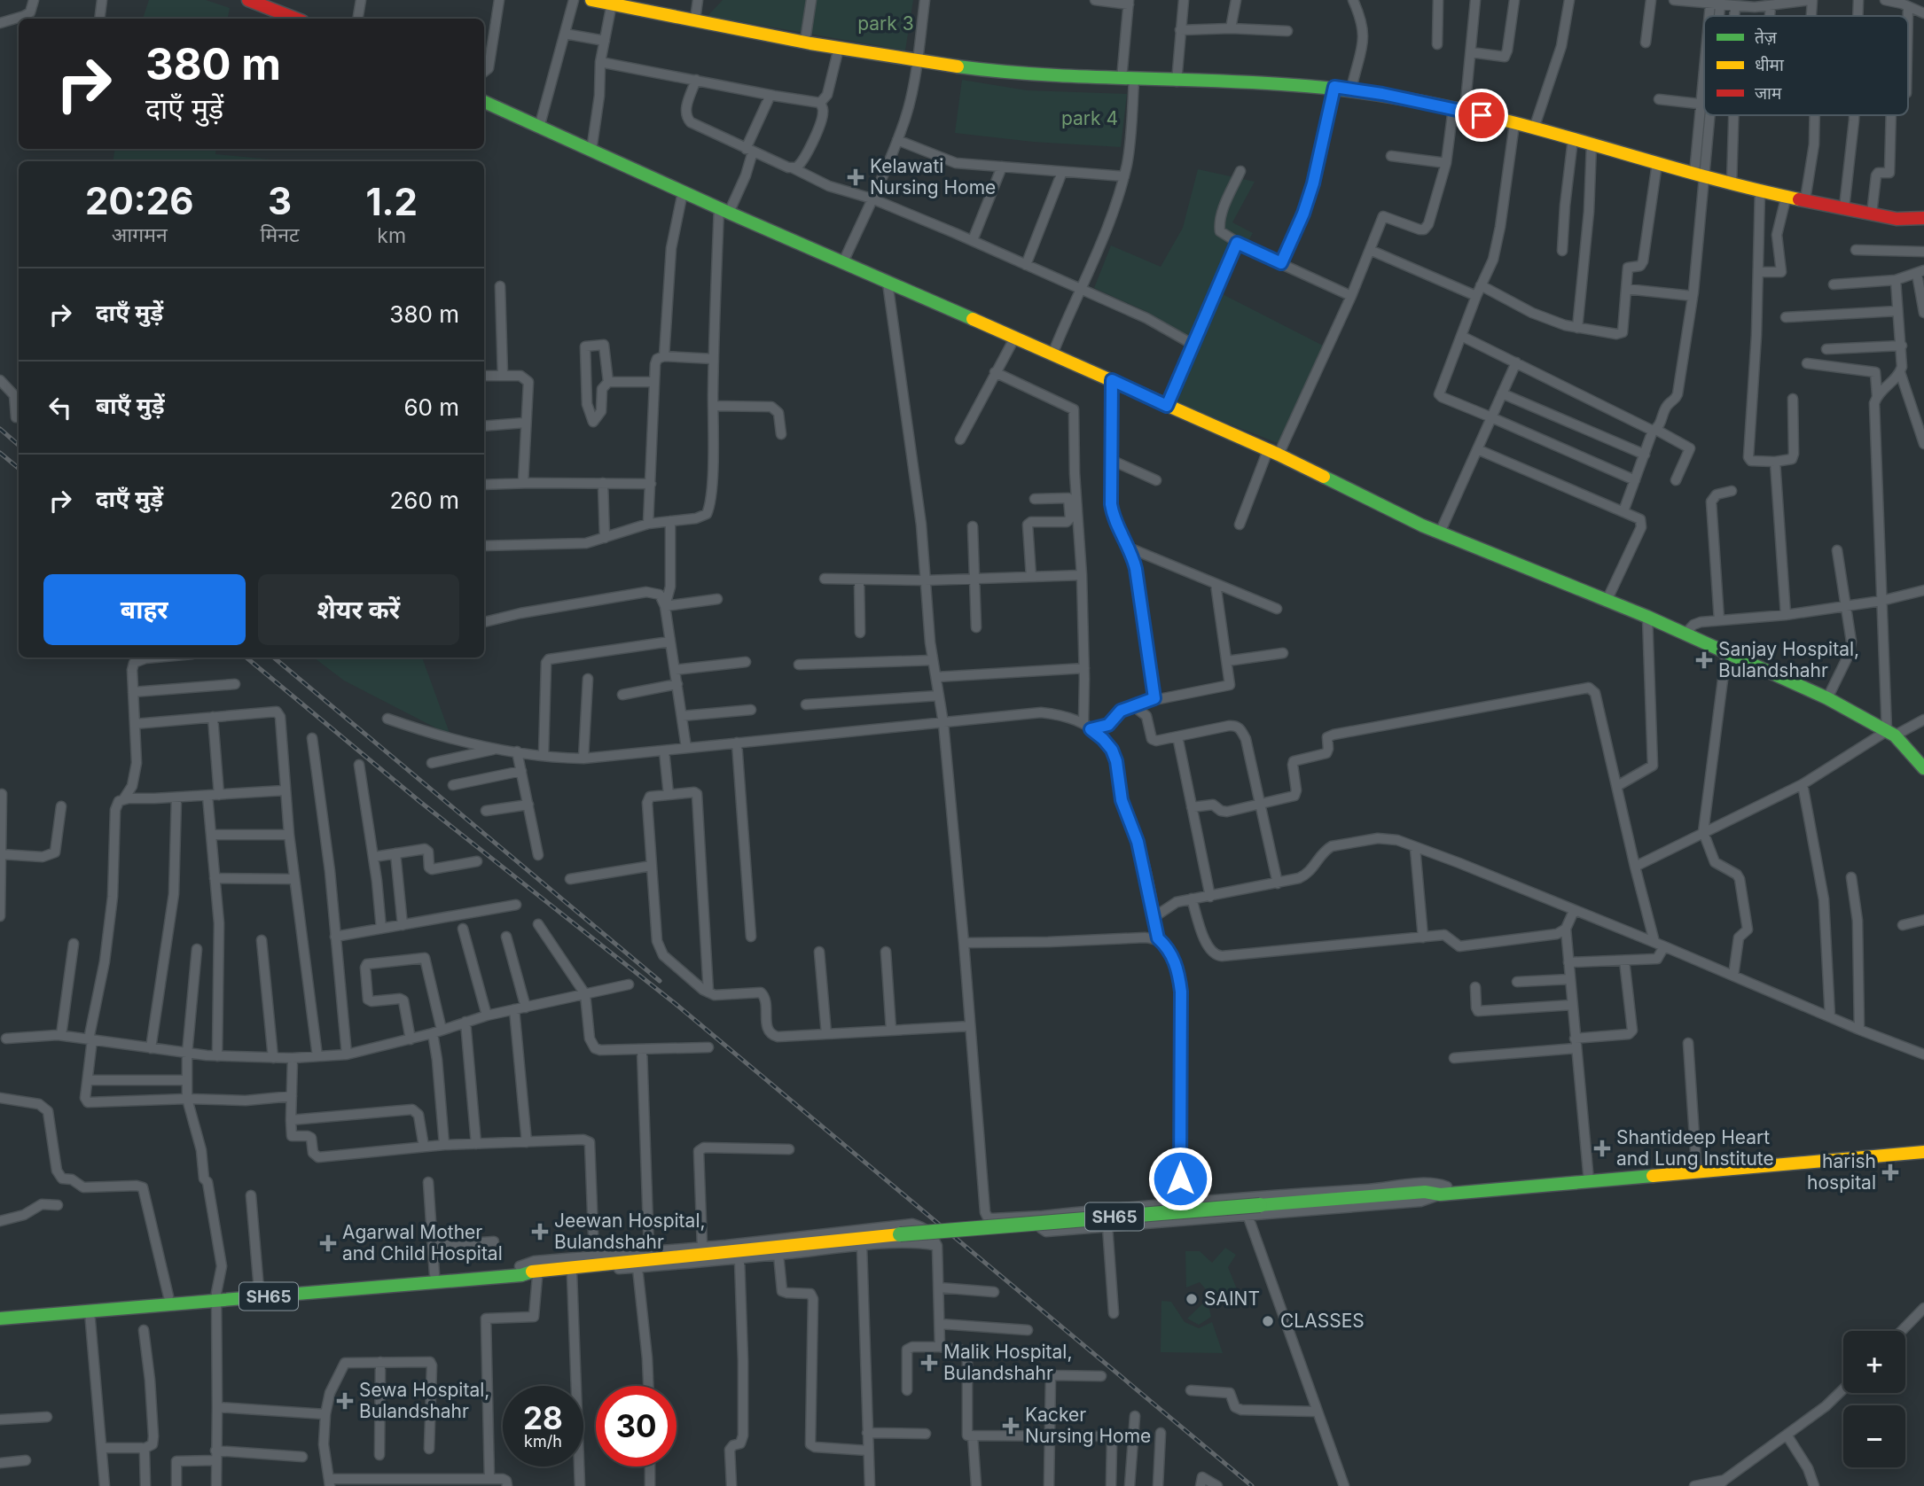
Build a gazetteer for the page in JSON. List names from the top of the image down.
{
  "streets": {
    "street": ["SH65"]
  },
  "parks": ["park 3", "park 4"],
  "places": {
    "health": [
      "Kelawati Nursing Home",
      "Sanjay Hospital, Bulandshahr",
      "Shantideep Heart and Lung Institute",
      "harish hospital",
      "Jeewan Hospital, Bulandshahr",
      "Agarwal Mother and Child Hospital",
      "Malik Hospital, Bulandshahr",
      "Sewa Hospital, Bulandshahr",
      "Kacker Nursing Home"
    ],
    "other": ["SAINT", "CLASSES"]
  },
  "legend": ["तेज़", "धीमा", "जाम"],
  "page": {
    "turn": ["380 m", "दाएँ मुड़ें"],
    "eta": [
      "20:26",
      "आगमन",
      "3",
      "मिनट",
      "1.2",
      "km"
    ],
    "list": [
      {
        "name": "दाएँ मुड़ें",
        "value": "380 m"
      },
      {
        "name": "बाएँ मुड़ें",
        "value": "60 m"
      },
      {
        "name": "दाएँ मुड़ें",
        "value": "260 m"
      }
    ],
    "buttons": ["बाहर", "शेयर करें"],
    "map_buttons": ["+", "−"],
    "speed": "28 km/h",
    "limit": "30"
  }
}
